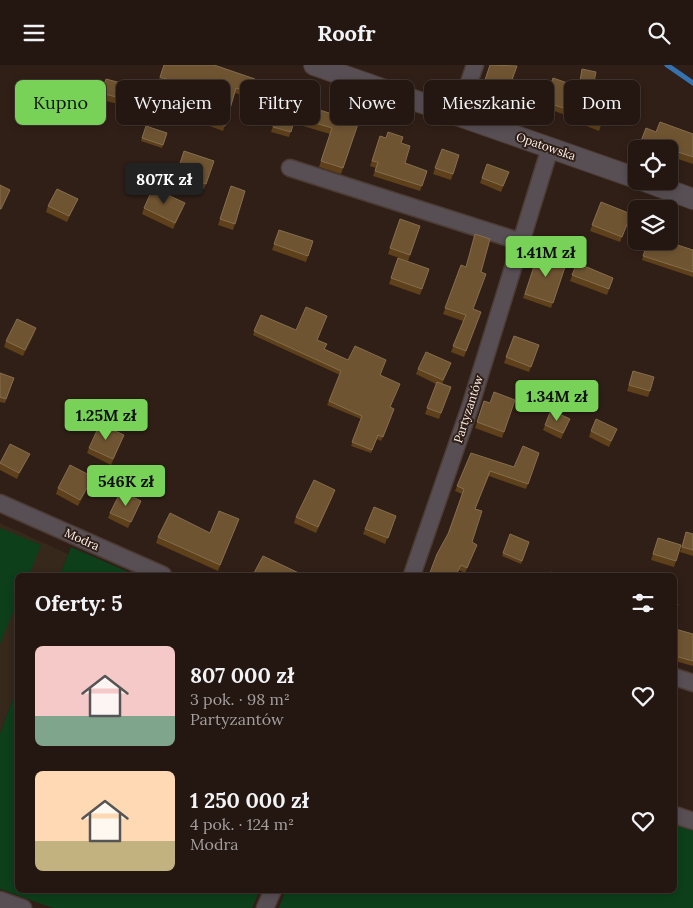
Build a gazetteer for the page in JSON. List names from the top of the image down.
{
  "streets": {
    "street": ["Opatowska", "Partyzantów", "Modra"]
  },
  "crossings": [
    ["Opatowska", "Partyzantów"]
  ],
  "page": {
    "header": "Roofr",
    "chip": [
      "Kupno",
      "Wynajem",
      "Filtry",
      "Nowe",
      "Mieszkanie",
      "Dom"
    ],
    "price": [
      "807K zł",
      "1.41M zł",
      "1.34M zł",
      "1.25M zł",
      "546K zł"
    ],
    "heading": "Oferty: 5",
    "list": [
      {
        "name": "807 000 zł",
        "note": "3 pok. · 98 m² · Partyzantów"
      },
      {
        "name": "1 250 000 zł",
        "note": "4 pok. · 124 m² · Modra"
      }
    ]
  }
}
